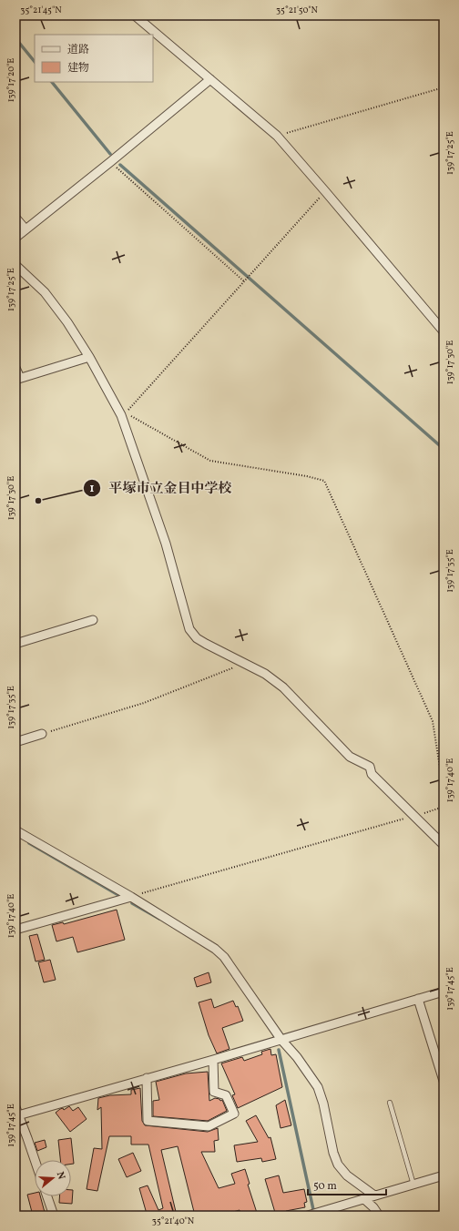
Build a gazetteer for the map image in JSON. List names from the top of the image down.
{
  "places": ["平塚市立金目中学校"],
  "legend": ["道路", "建物"],
  "scale_bar": "50 m",
  "north": "right",
  "coordinates": [
    "35°21'45\"N",
    "35°21'50\"N",
    "139°17'20\"E",
    "139°17'25\"E",
    "139°17'30\"E",
    "139°17'35\"E",
    "139°17'40\"E",
    "139°17'45\"E",
    "35°21'40\"N"
  ]
}
